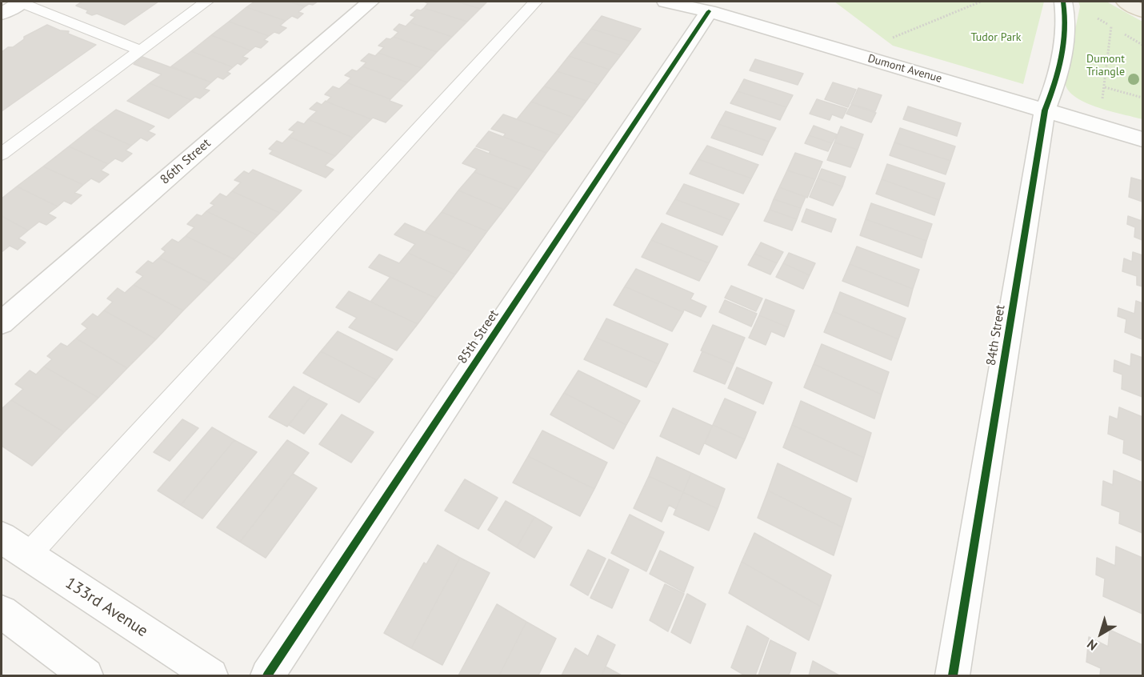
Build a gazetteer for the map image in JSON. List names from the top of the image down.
{
  "streets": {
    "street": [
      "Dumont Avenue",
      "86th Street",
      "84th Street",
      "85th Street",
      "133rd Avenue"
    ]
  },
  "crossings": [
    ["Dumont Avenue", "84th Street"],
    ["Dumont Avenue", "85th Street"]
  ],
  "parks": ["Tudor Park", "Dumont Triangle"],
  "north": "bottom left"
}
